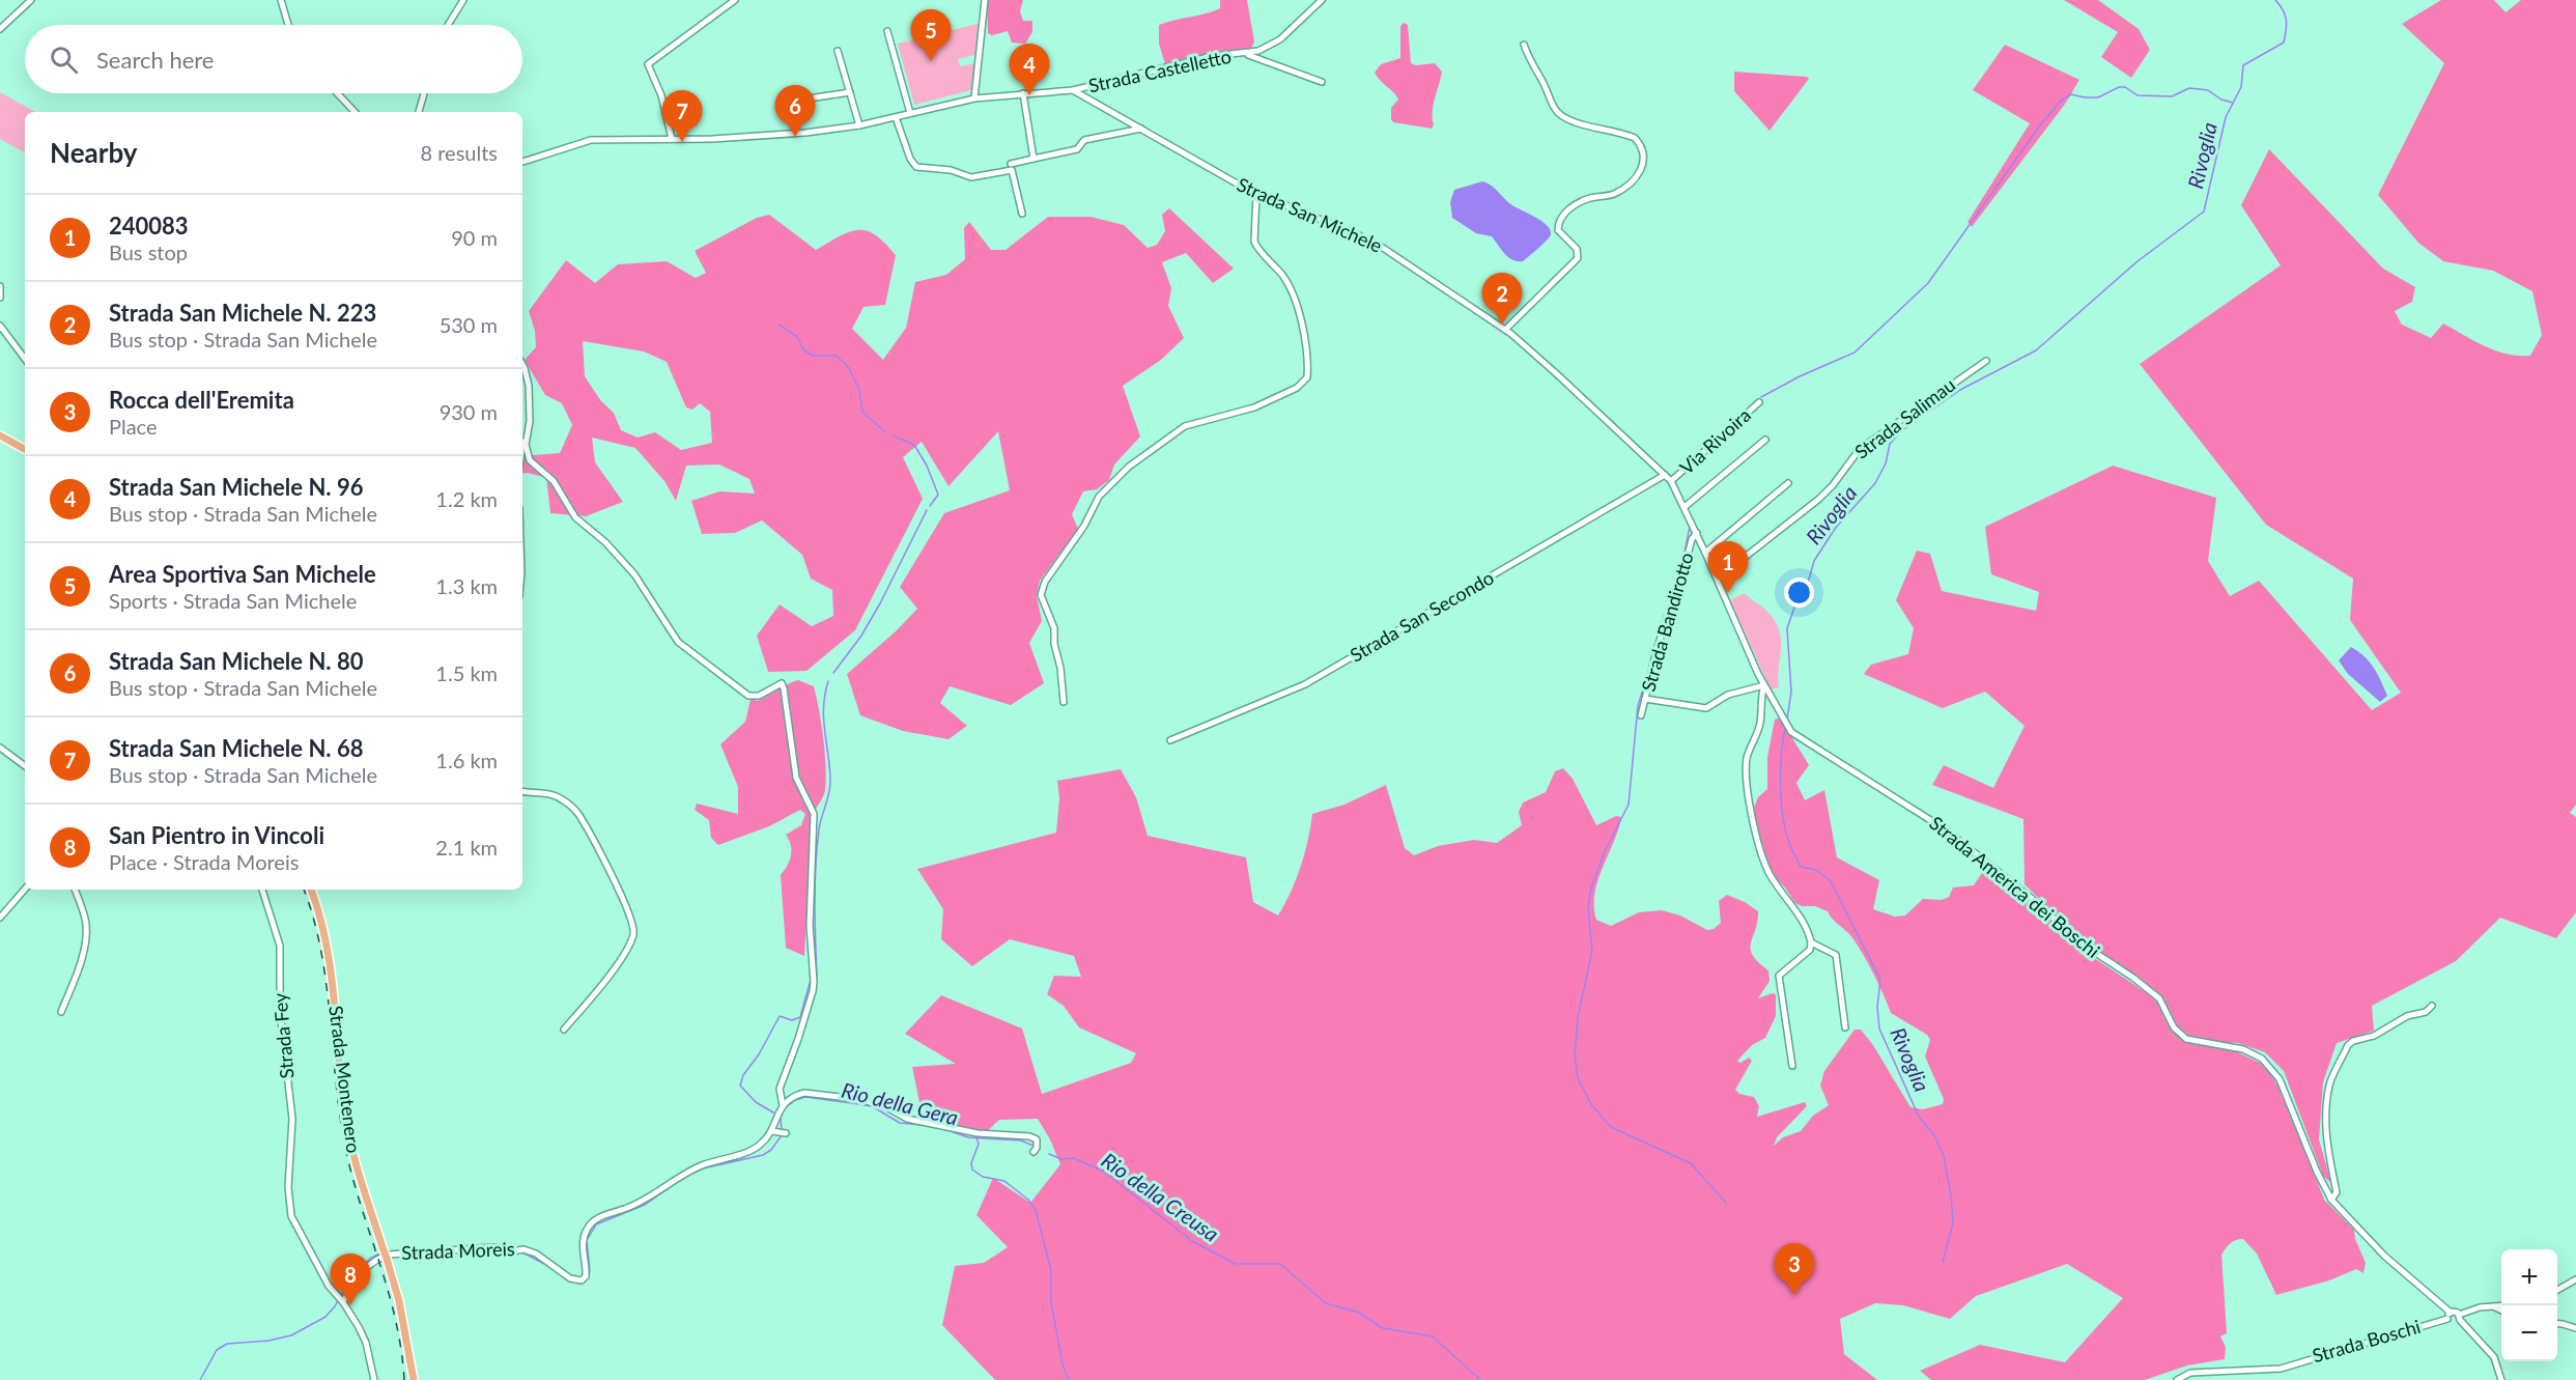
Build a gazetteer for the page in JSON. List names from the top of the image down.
{
  "streets": {
    "main road": ["Strada Montenero"],
    "street": [
      "Strada Castelletto",
      "Strada San Michele",
      "Strada Salimau",
      "Via Rivoira",
      "Strada San Secondo",
      "Strada Bandirotto",
      "Strada America dei Boschi",
      "Strada Fey",
      "Strada Moreis",
      "Strada Boschi"
    ]
  },
  "crossings": [
    ["Strada Castelletto", "Strada San Michele"],
    ["Strada San Michele", "Strada San Secondo"],
    ["Strada San Michele", "Strada America dei Boschi"],
    ["Strada Salimau", "Strada America dei Boschi"],
    ["Via Rivoira", "Strada America dei Boschi"],
    ["Strada San Secondo", "Strada America dei Boschi"],
    ["Strada Bandirotto", "Strada America dei Boschi"],
    ["Strada America dei Boschi", "Strada Boschi"],
    ["Strada Fey", "Strada Moreis"]
  ],
  "water": ["Rivoglia", "Rio della Gera", "Rio della Creusa"],
  "page": {
    "pins": [
      "5",
      "4",
      "6",
      "7",
      "2",
      "1",
      "3",
      "8"
    ],
    "search": "Search here",
    "heading": ["Nearby", "8 results"],
    "list": [
      {
        "mark": "1",
        "name": "240083",
        "note": "Bus stop",
        "value": "90 m"
      },
      {
        "mark": "2",
        "name": "Strada San Michele N. 223",
        "note": "Bus stop · Strada San Michele",
        "value": "530 m"
      },
      {
        "mark": "3",
        "name": "Rocca dell'Eremita",
        "note": "Place",
        "value": "930 m"
      },
      {
        "mark": "4",
        "name": "Strada San Michele N. 96",
        "note": "Bus stop · Strada San Michele",
        "value": "1.2 km"
      },
      {
        "mark": "5",
        "name": "Area Sportiva San Michele",
        "note": "Sports · Strada San Michele",
        "value": "1.3 km"
      },
      {
        "mark": "6",
        "name": "Strada San Michele N. 80",
        "note": "Bus stop · Strada San Michele",
        "value": "1.5 km"
      },
      {
        "mark": "7",
        "name": "Strada San Michele N. 68",
        "note": "Bus stop · Strada San Michele",
        "value": "1.6 km"
      },
      {
        "mark": "8",
        "name": "San Pientro in Vincoli",
        "note": "Place · Strada Moreis",
        "value": "2.1 km"
      }
    ],
    "map_buttons": ["+", "−"]
  }
}
